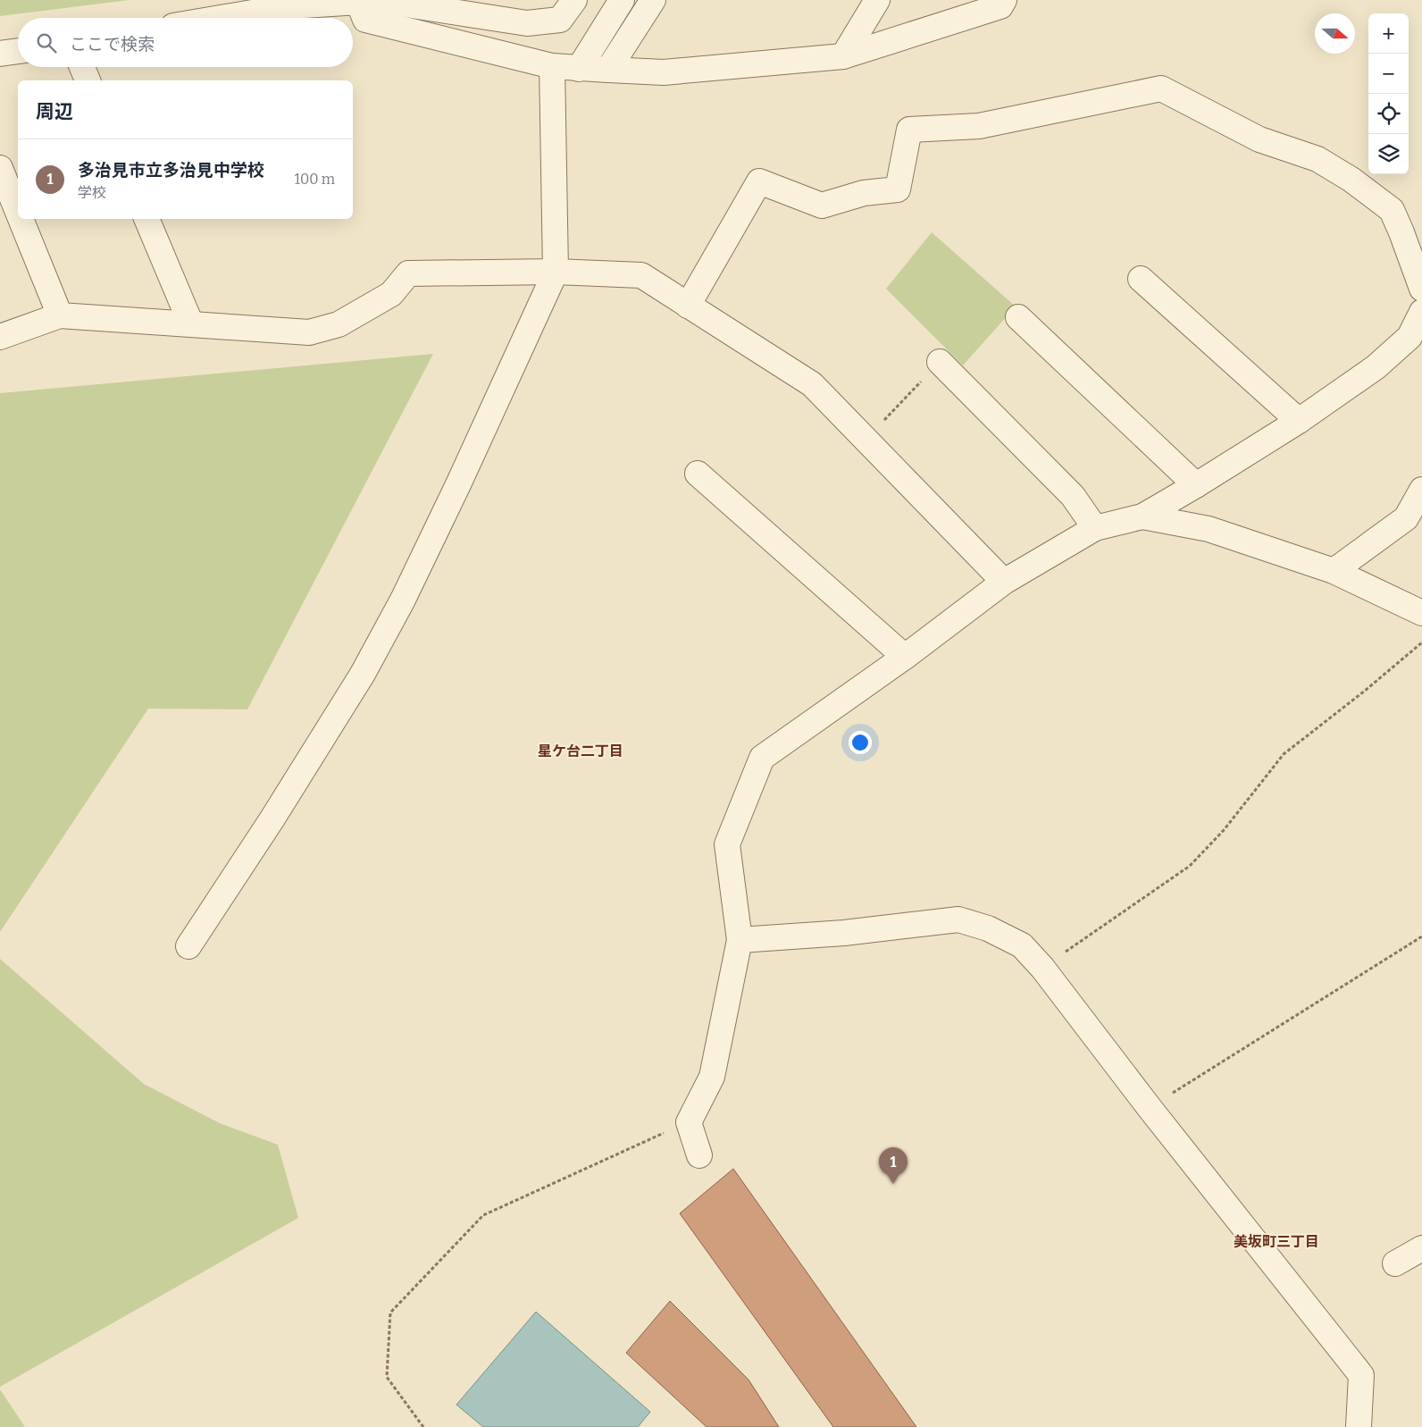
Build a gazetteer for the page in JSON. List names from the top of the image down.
{
  "districts": ["星ケ台二丁目", "美坂町三丁目"],
  "north": "right",
  "page": {
    "map_buttons": ["+", "−"],
    "search": "ここで検索",
    "heading": "周辺",
    "list": [
      {
        "mark": "1",
        "name": "多治見市立多治見中学校",
        "note": "学校",
        "value": "100 m"
      }
    ],
    "pins": "1"
  }
}
